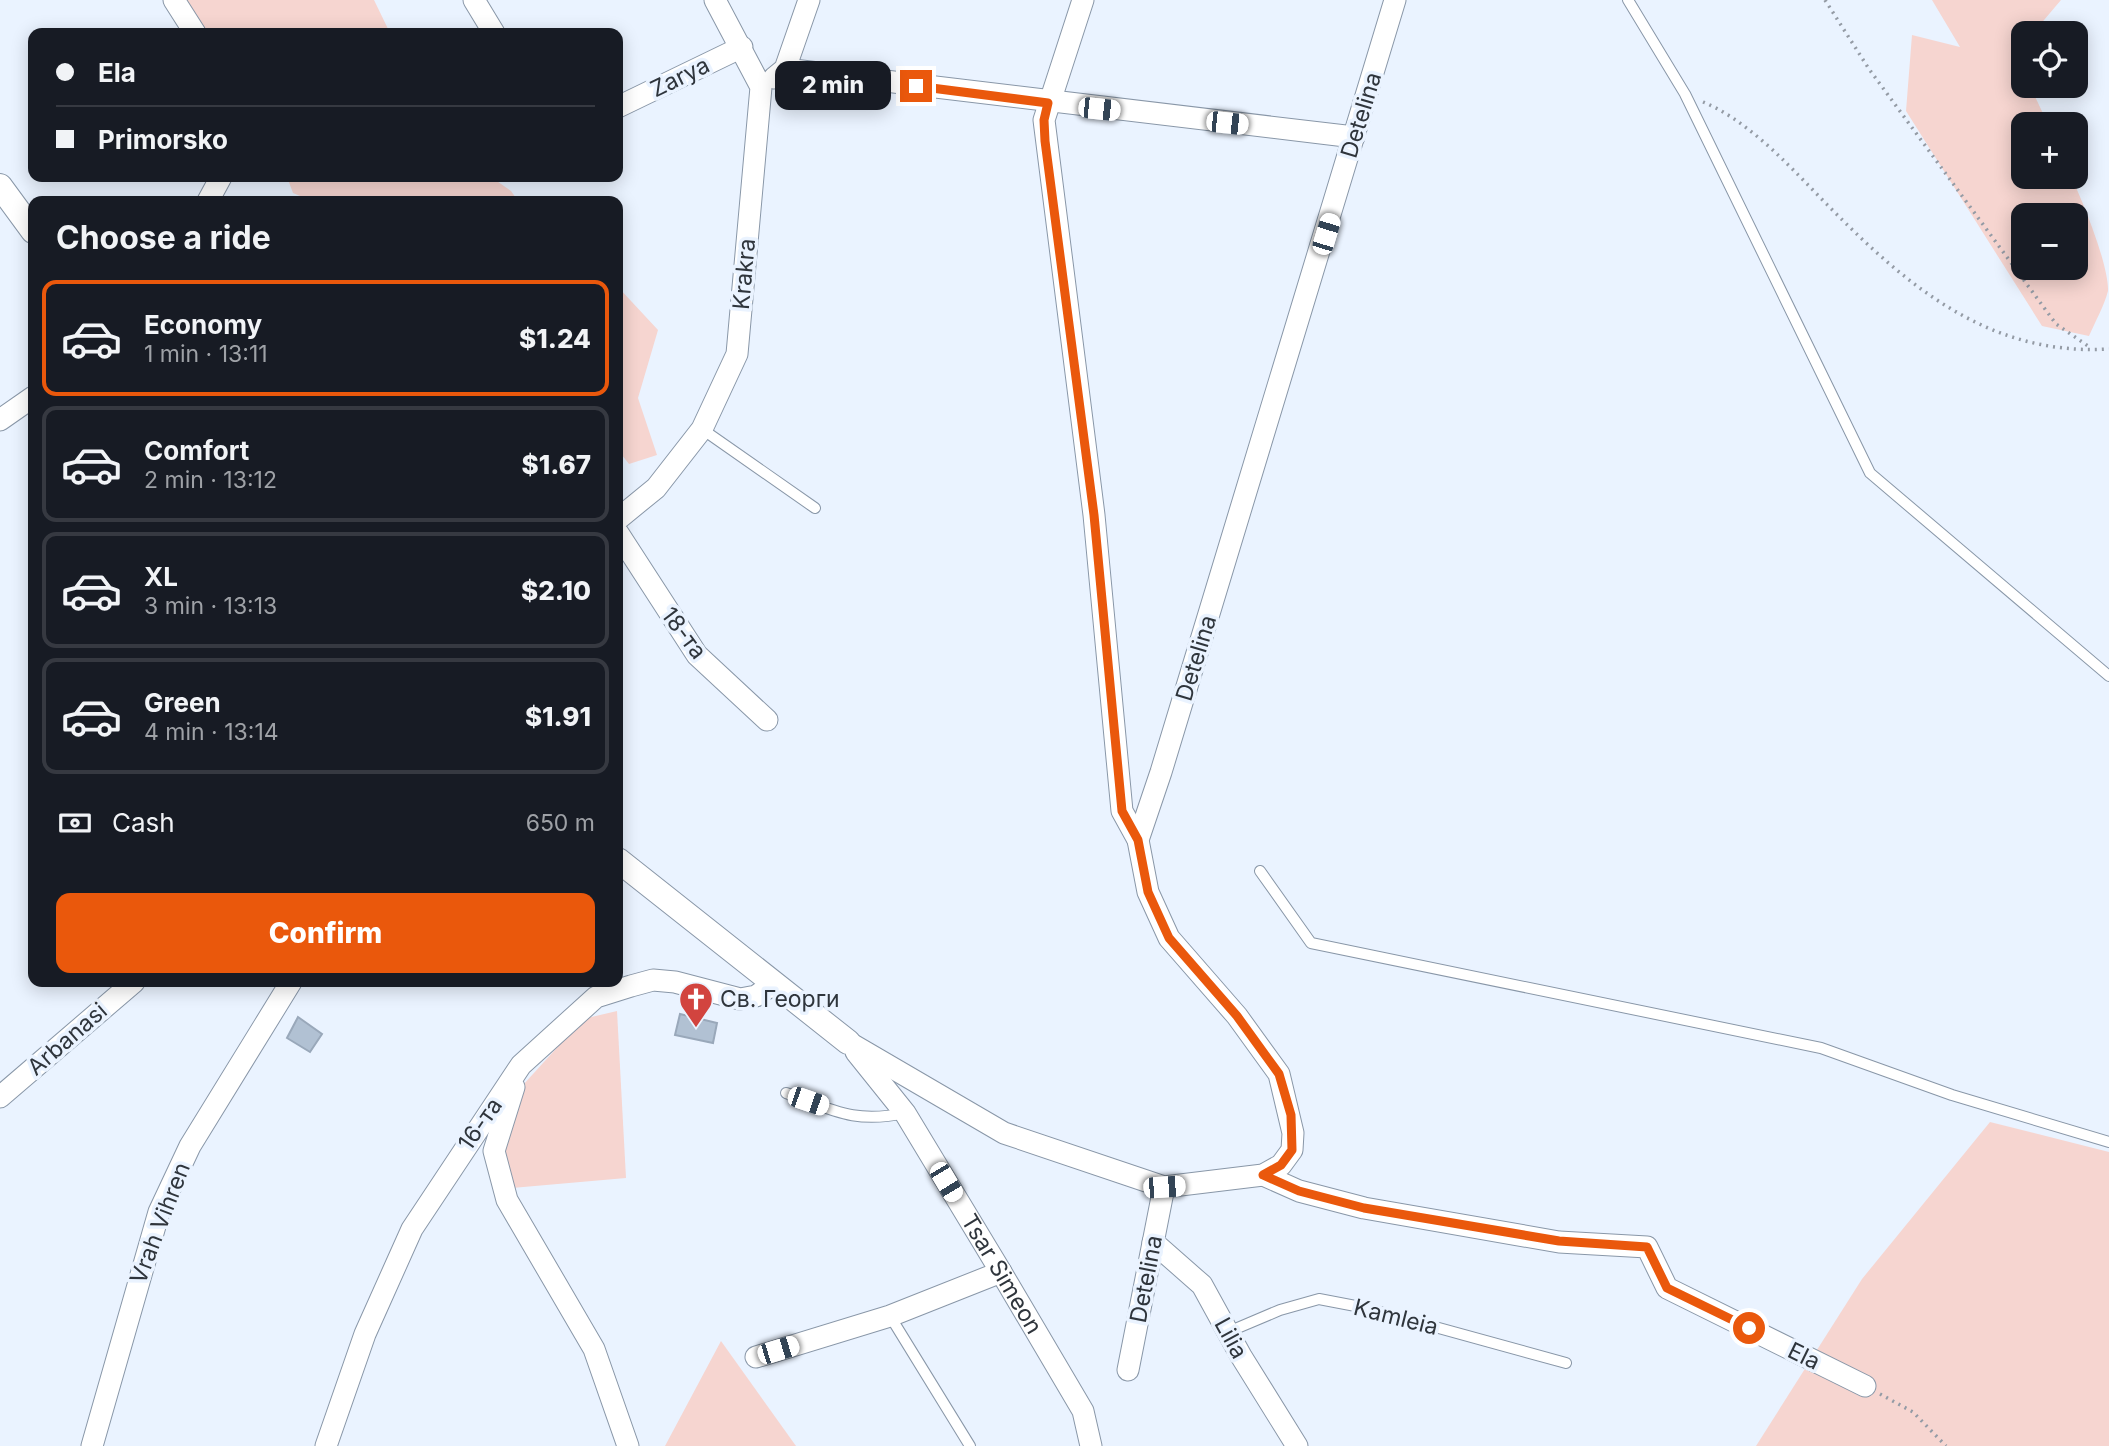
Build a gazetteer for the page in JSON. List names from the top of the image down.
{
  "streets": {
    "street": [
      "Zarya",
      "Detelina",
      "Krakra",
      "18-та",
      "Arbanasi",
      "16-та",
      "Vrah Vihren",
      "Tsar Simeon",
      "Lilia",
      "Ela"
    ],
    "lane": ["Kamleia"]
  },
  "crossings": [
    ["Detelina", "Lilia"],
    ["Detelina", "Ela"],
    ["16-та", "Tsar Simeon"],
    ["Kamleia", "Lilia"]
  ],
  "places": {
    "church": ["Св. Георги"]
  },
  "page": {
    "map_buttons": ["+", "−"],
    "banner": ["Ela", "Primorsko"],
    "bubble": "2 min",
    "heading": "Choose a ride",
    "list": [
      {
        "name": "Economy",
        "note": "1 min · 13:11",
        "value": "$1.24"
      },
      {
        "name": "Comfort",
        "note": "2 min · 13:12",
        "value": "$1.67"
      },
      {
        "name": "XL",
        "note": "3 min · 13:13",
        "value": "$2.10"
      },
      {
        "name": "Green",
        "note": "4 min · 13:14",
        "value": "$1.91"
      }
    ],
    "pay": ["Cash", "650 m"],
    "buttons": "Confirm"
  }
}
